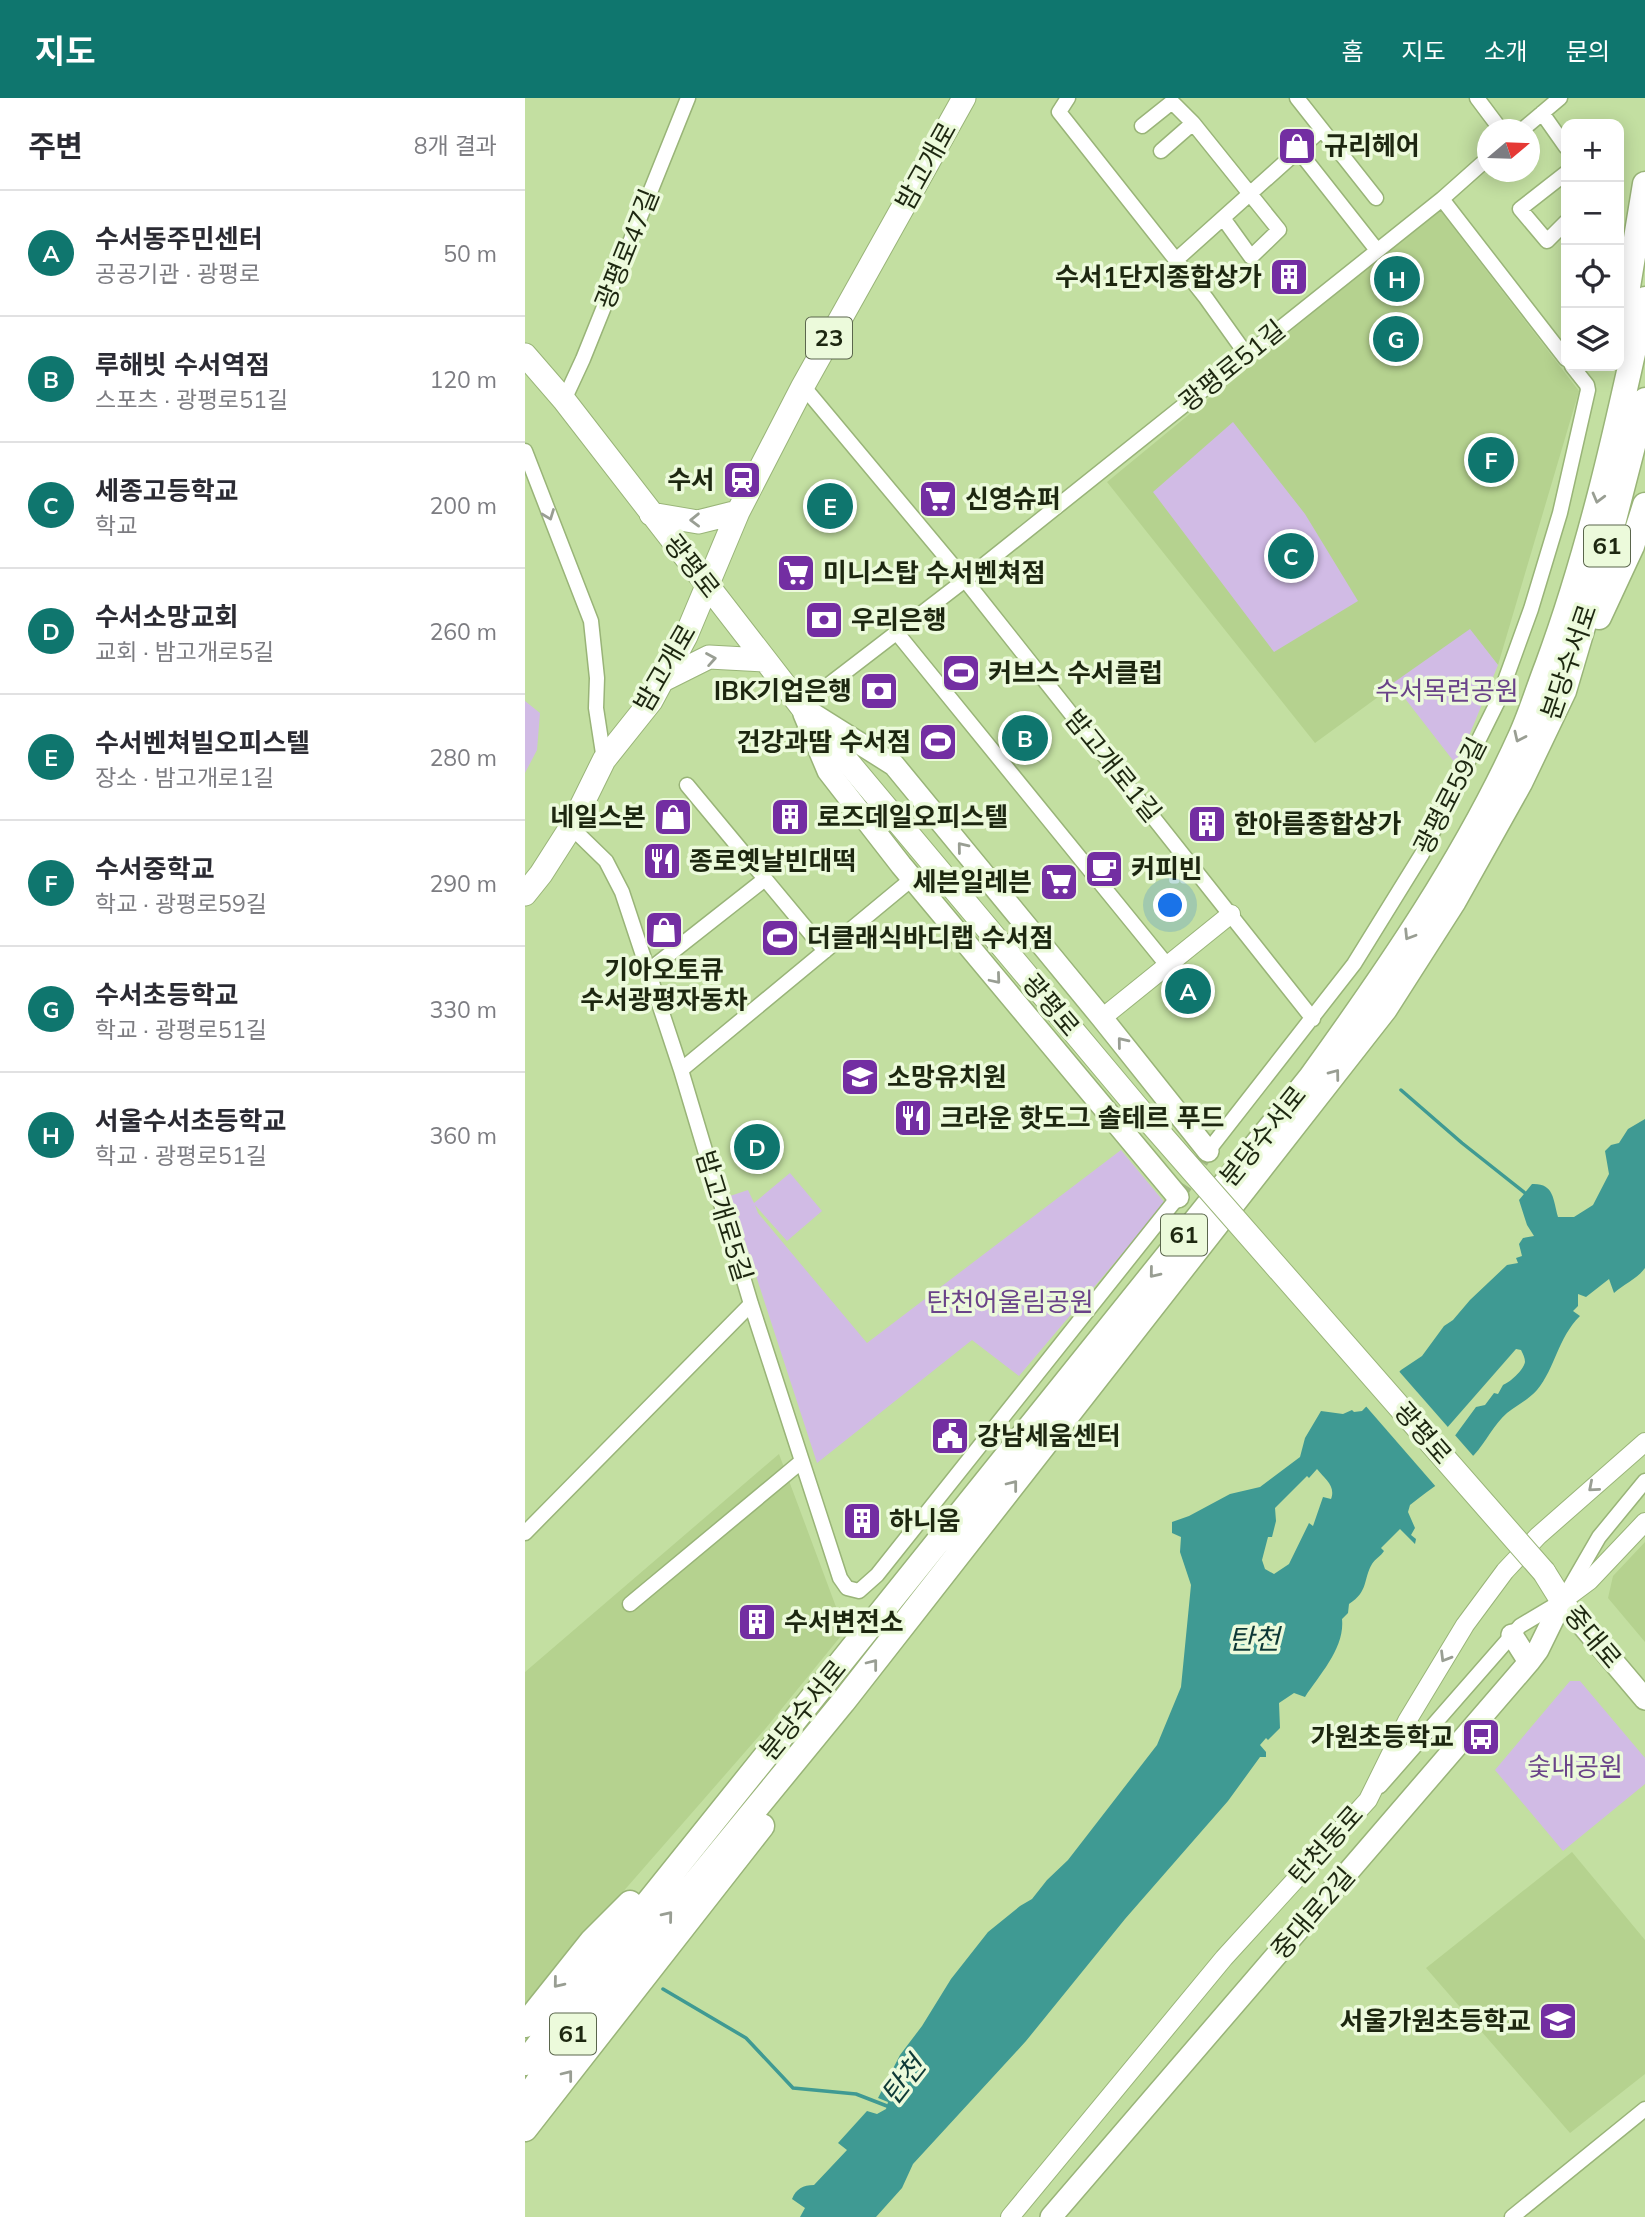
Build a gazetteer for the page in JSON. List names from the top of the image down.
{
  "streets": {
    "highway": ["61", "분당수서로"],
    "main road": [
      "밤고개로",
      "23",
      "광평로",
      "중대로",
      "중대로2길"
    ],
    "street": [
      "광평로47길",
      "광평로51길",
      "밤고개로1길",
      "광평로59길",
      "밤고개로5길",
      "탄천동로"
    ]
  },
  "crossings": [
    ["밤고개로", "광평로"],
    ["밤고개로", "밤고개로1길"],
    ["밤고개로", "밤고개로5길"],
    ["광평로47길", "광평로"],
    ["광평로51길", "광평로"],
    ["광평로51길", "밤고개로1길"],
    ["광평로", "밤고개로1길"],
    ["광평로", "중대로"],
    ["밤고개로1길", "광평로59길"],
    ["중대로", "탄천동로"],
    ["중대로", "중대로2길"],
    ["탄천동로", "중대로2길"]
  ],
  "water": ["탄천"],
  "parks": ["수서목련공원", "탄천어울림공원", "숯내공원"],
  "places": {
    "shop": ["규리헤어", "네일스본", "기아오토큐 수서광평자동차"],
    "building": [
      "수서1단지종합상가",
      "로즈데일오피스텔",
      "한아름종합상가",
      "하니움",
      "수서변전소"
    ],
    "station": ["수서"],
    "supermarket": ["신영슈퍼", "미니스탑 수서벤쳐점", "세븐일레븐"],
    "bank": ["우리은행", "IBK기업은행"],
    "sports": ["커브스 수서클럽", "건강과땀 수서점", "더클래식바디랩 수서점"],
    "restaurant": ["종로옛날빈대떡", "크라운 핫도그 솔테르 푸드"],
    "cafe": ["커피빈"],
    "school or university": ["소망유치원", "서울가원초등학교"],
    "public building": ["강남세움센터"],
    "bus stop": ["가원초등학교"]
  },
  "north": "right",
  "page": {
    "header": "지도",
    "nav": [
      "홈",
      "지도",
      "소개",
      "문의"
    ],
    "heading": ["주변", "8개 결과"],
    "map_buttons": ["+", "−"],
    "list": [
      {
        "mark": "A",
        "name": "수서동주민센터",
        "note": "공공기관 · 광평로",
        "value": "50 m"
      },
      {
        "mark": "B",
        "name": "루해빗 수서역점",
        "note": "스포츠 · 광평로51길",
        "value": "120 m"
      },
      {
        "mark": "C",
        "name": "세종고등학교",
        "note": "학교",
        "value": "200 m"
      },
      {
        "mark": "D",
        "name": "수서소망교회",
        "note": "교회 · 밤고개로5길",
        "value": "260 m"
      },
      {
        "mark": "E",
        "name": "수서벤쳐빌오피스텔",
        "note": "장소 · 밤고개로1길",
        "value": "280 m"
      },
      {
        "mark": "F",
        "name": "수서중학교",
        "note": "학교 · 광평로59길",
        "value": "290 m"
      },
      {
        "mark": "G",
        "name": "수서초등학교",
        "note": "학교 · 광평로51길",
        "value": "330 m"
      },
      {
        "mark": "H",
        "name": "서울수서초등학교",
        "note": "학교 · 광평로51길",
        "value": "360 m"
      }
    ],
    "pins": [
      "H",
      "G",
      "F",
      "E",
      "C",
      "B",
      "A",
      "D"
    ]
  }
}
